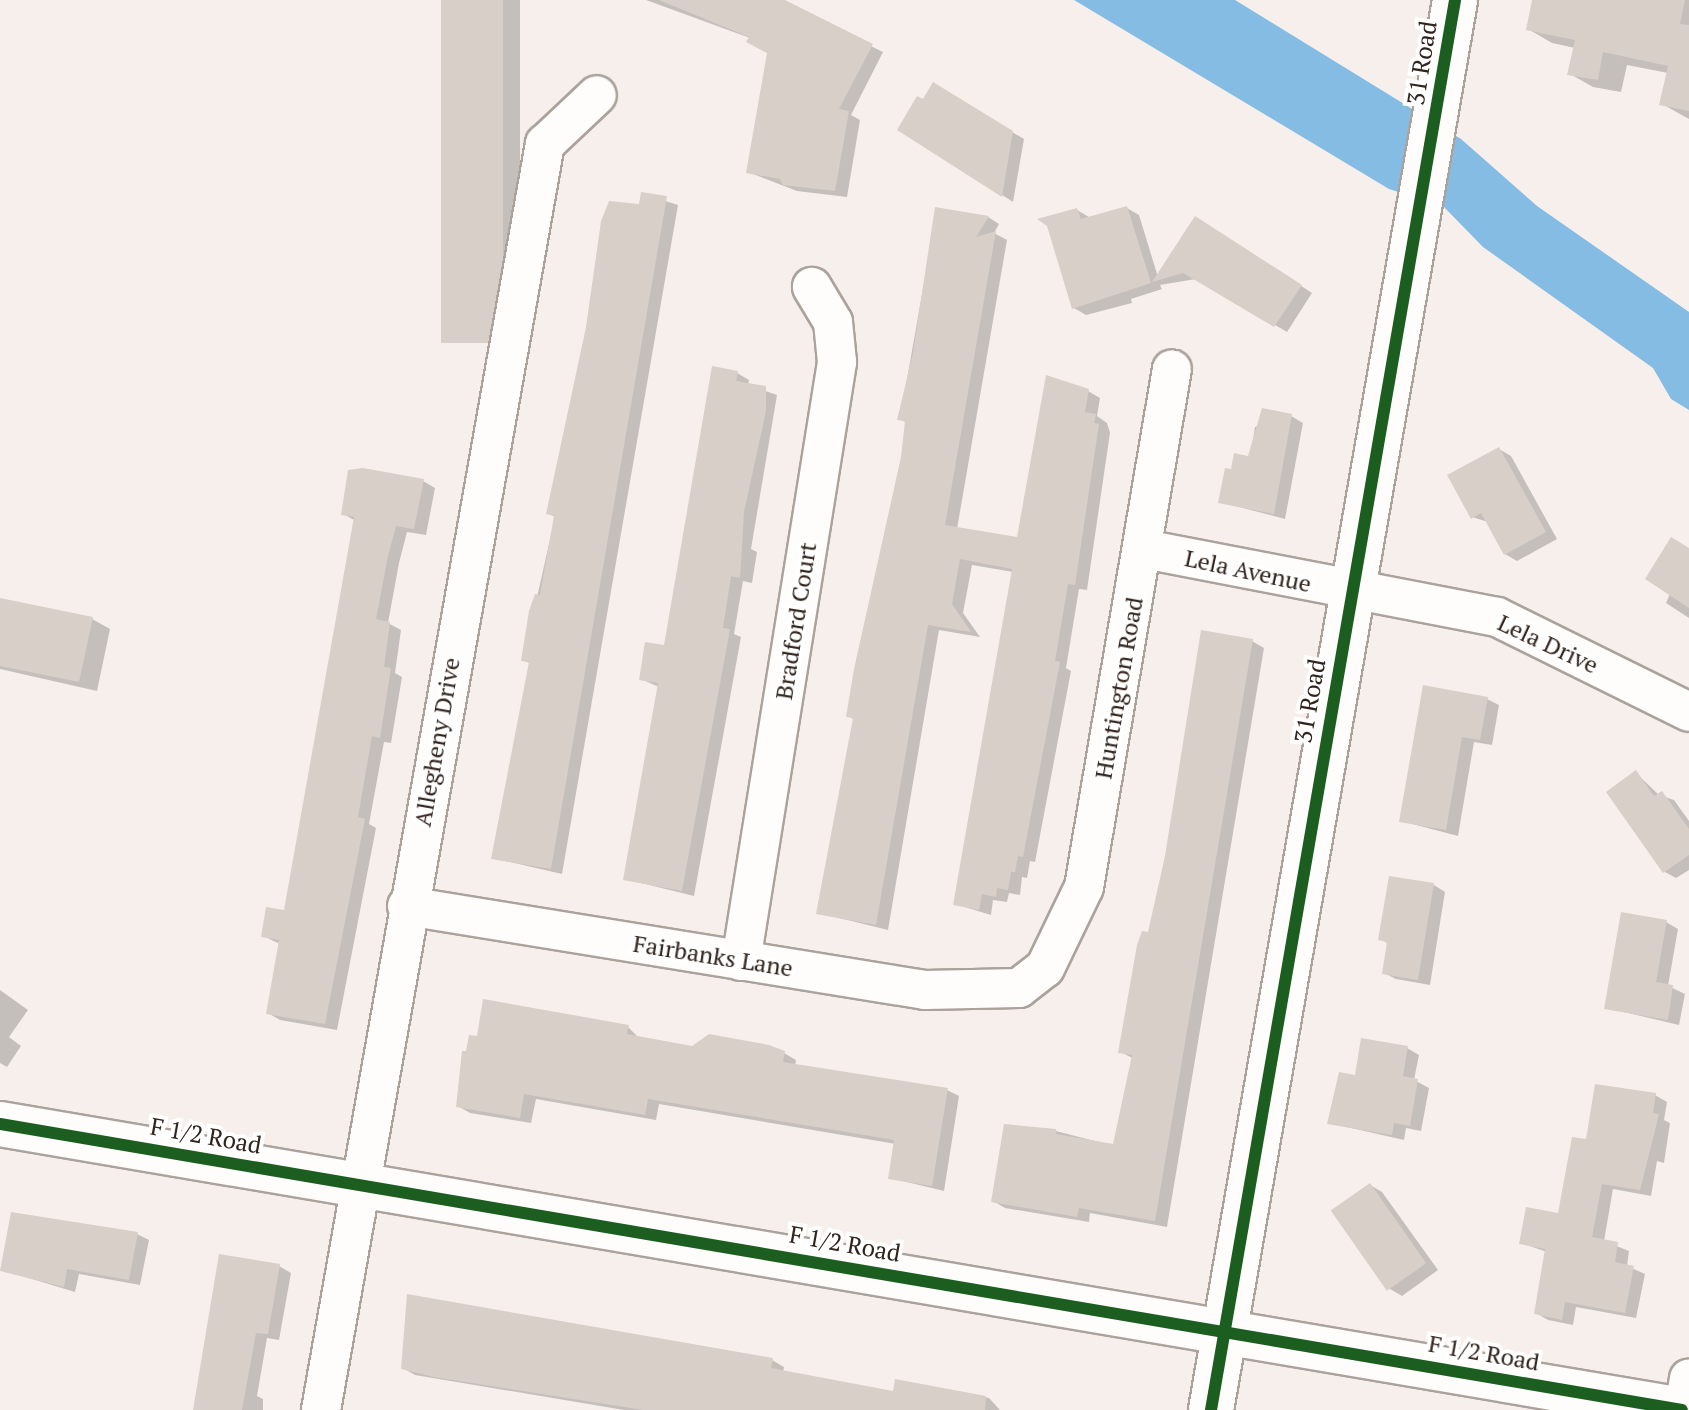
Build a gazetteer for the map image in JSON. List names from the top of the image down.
{
  "streets": {
    "street": [
      "31 Road",
      "Lela Avenue",
      "Bradford Court",
      "Lela Drive",
      "Huntington Road",
      "Allegheny Drive",
      "Fairbanks Lane",
      "F 1/2 Road"
    ]
  },
  "crossings": [
    ["31 Road", "Lela Avenue"],
    ["31 Road", "Lela Drive"],
    ["31 Road", "F 1/2 Road"],
    ["Lela Avenue", "Lela Drive"],
    ["Lela Avenue", "Huntington Road"],
    ["Bradford Court", "Fairbanks Lane"],
    ["Huntington Road", "Fairbanks Lane"],
    ["Allegheny Drive", "Fairbanks Lane"],
    ["Allegheny Drive", "F 1/2 Road"]
  ]
}
